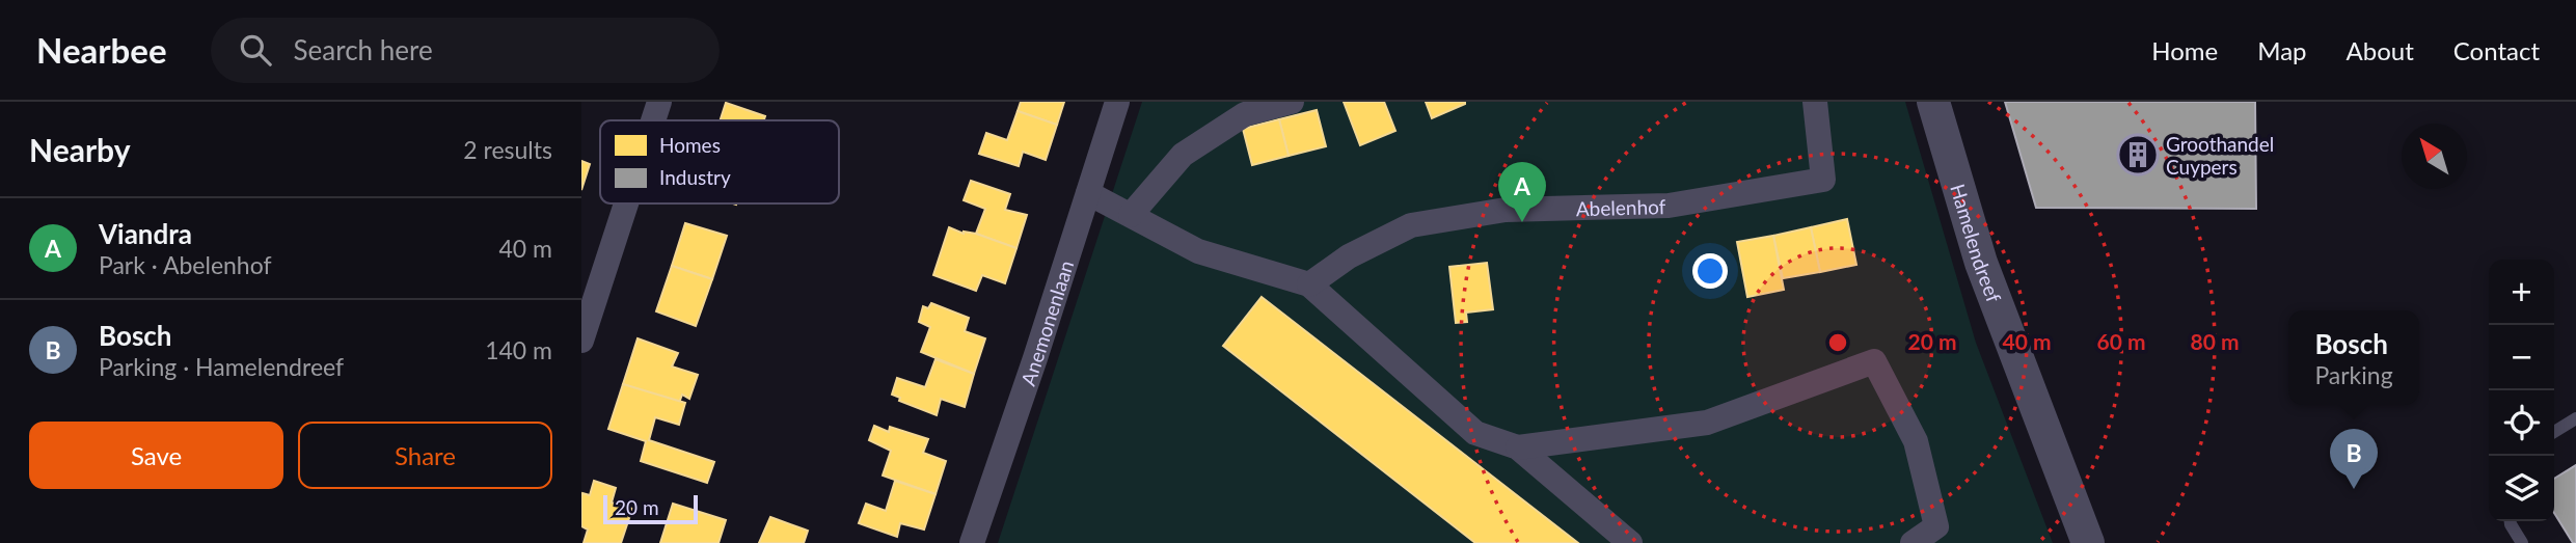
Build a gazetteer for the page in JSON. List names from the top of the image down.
{
  "streets": {
    "street": ["Abelenhof", "Hamelendreef", "Anemonenlaan"]
  },
  "places": {
    "building": ["Groothandel Cuypers"]
  },
  "legend": ["Homes", "Industry"],
  "scale_bar": "20 m",
  "north": "top left",
  "page": {
    "header": "Nearbee",
    "search": "Search here",
    "nav": [
      "Home",
      "Map",
      "About",
      "Contact"
    ],
    "heading": ["Nearby", "2 results"],
    "pins": ["A", "B"],
    "list": [
      {
        "mark": "A",
        "name": "Viandra",
        "note": "Park · Abelenhof",
        "value": "40 m"
      },
      {
        "mark": "B",
        "name": "Bosch",
        "note": "Parking · Hamelendreef",
        "value": "140 m"
      }
    ],
    "map_buttons": ["+", "−"],
    "popup": ["Bosch", "Parking"],
    "buttons": ["Save", "Share"],
    "scale": "20 m"
  },
  "rings": [
    "20 m",
    "40 m",
    "60 m",
    "80 m"
  ]
}
